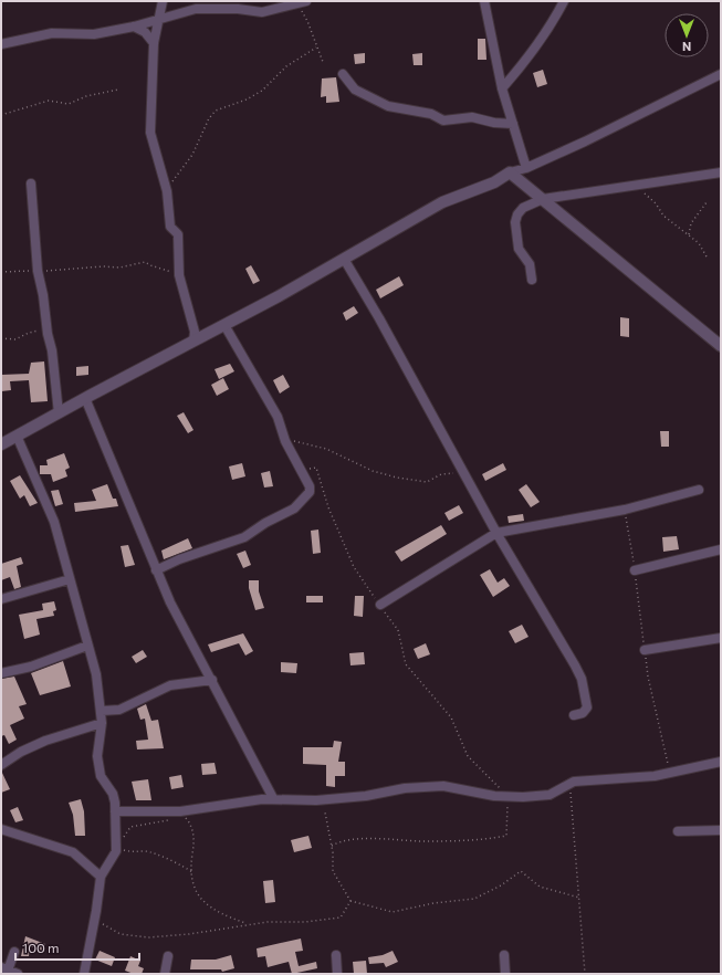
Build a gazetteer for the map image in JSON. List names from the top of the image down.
{
  "scale_bar": "100 m",
  "north": "bottom"
}
